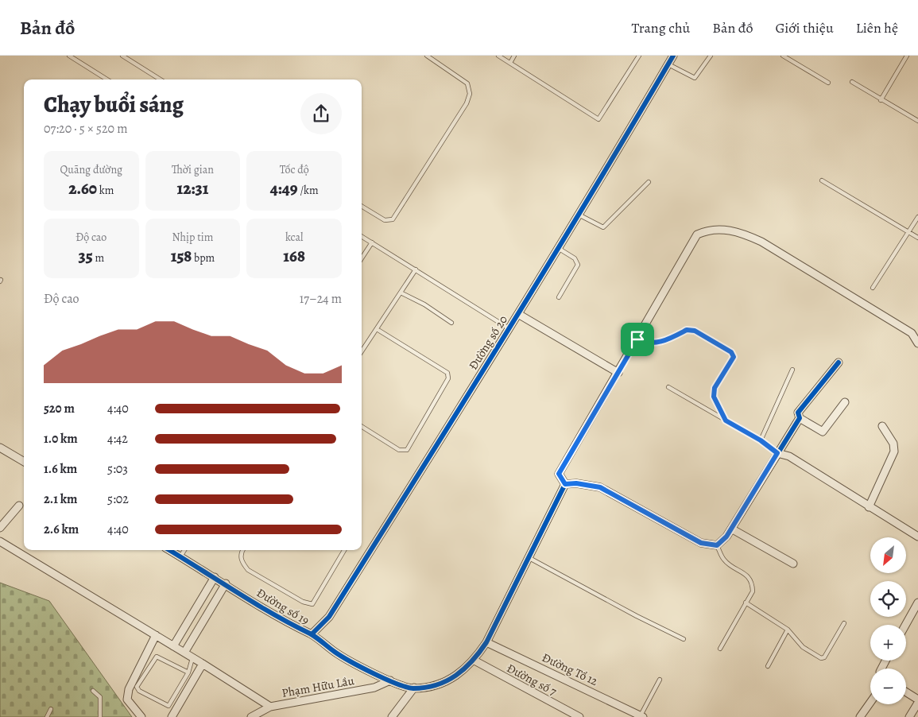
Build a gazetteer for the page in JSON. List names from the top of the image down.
{
  "streets": {
    "street": [
      "Đường số 20",
      "Đường số 19",
      "Đường Tổ 12",
      "Đường số 7",
      "Phạm Hữu Lầu"
    ]
  },
  "crossings": [
    ["Đường số 20", "Đường số 19"],
    ["Đường số 19", "Phạm Hữu Lầu"]
  ],
  "north": "bottom left",
  "page": {
    "header": "Bản đồ",
    "nav": [
      "Trang chủ",
      "Bản đồ",
      "Giới thiệu",
      "Liên hệ"
    ],
    "heading": ["Chạy buổi sáng", "07:20 · 5 × 520 m"],
    "stats": [
      ["Quãng đường", "2.60 km"],
      ["Thời gian", "12:31"],
      ["Tốc độ", "4:49 /km"],
      ["Độ cao", "35 m"],
      ["Nhịp tim", "158 bpm"],
      ["kcal", "168"]
    ],
    "chart": ["Độ cao", "17–24 m"],
    "list": [
      {
        "name": "520 m",
        "note": "4:40"
      },
      {
        "name": "1.0 km",
        "note": "4:42"
      },
      {
        "name": "1.6 km",
        "note": "5:03"
      },
      {
        "name": "2.1 km",
        "note": "5:02"
      },
      {
        "name": "2.6 km",
        "note": "4:40"
      }
    ],
    "map_buttons": ["+", "−"]
  }
}
